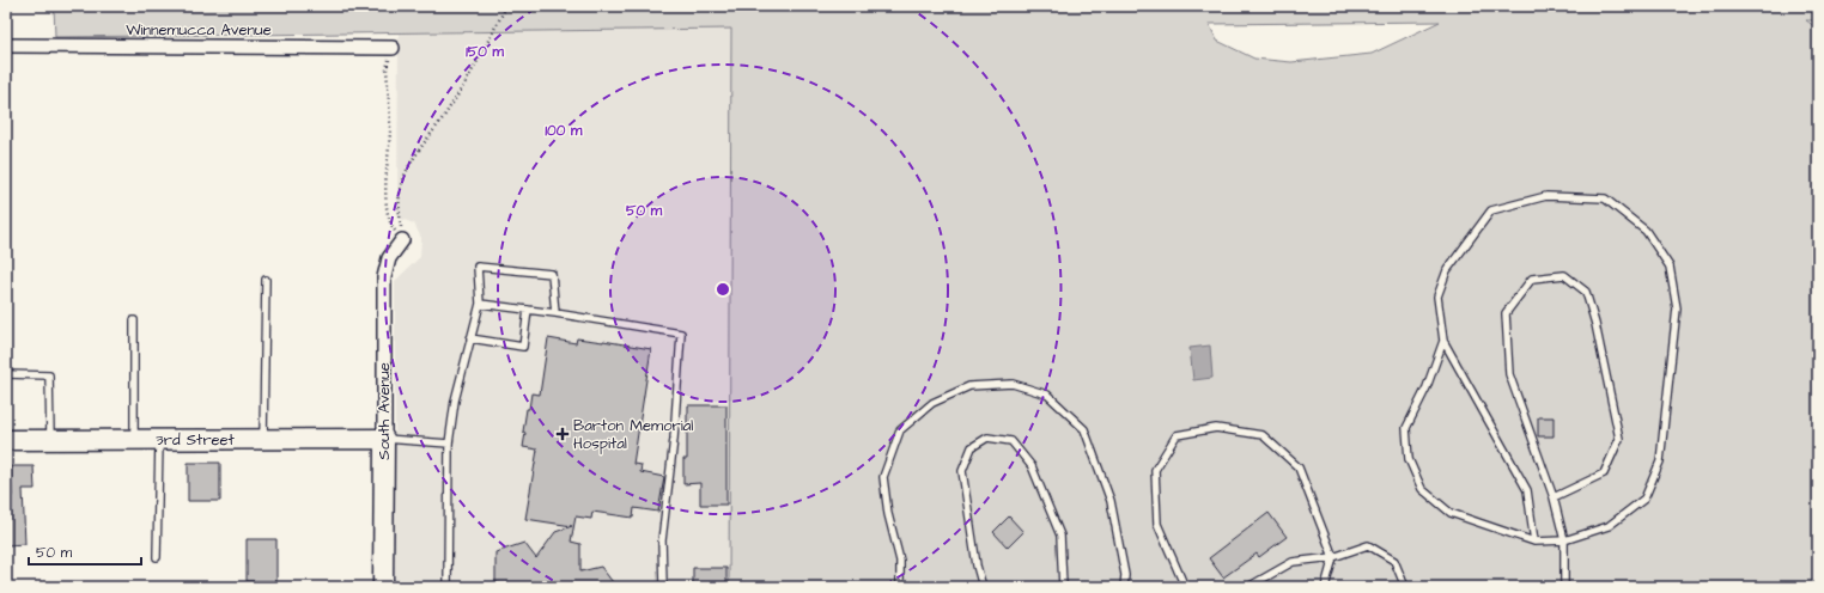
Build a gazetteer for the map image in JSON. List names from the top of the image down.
{
  "streets": {
    "street": ["Winnemucca Avenue", "South Avenue", "3rd Street"]
  },
  "crossings": [
    ["South Avenue", "3rd Street"]
  ],
  "places": {
    "health": ["Barton Memorial Hospital"]
  },
  "scale_bar": "50 m",
  "rings": ["150 m", "100 m", "50 m"]
}
